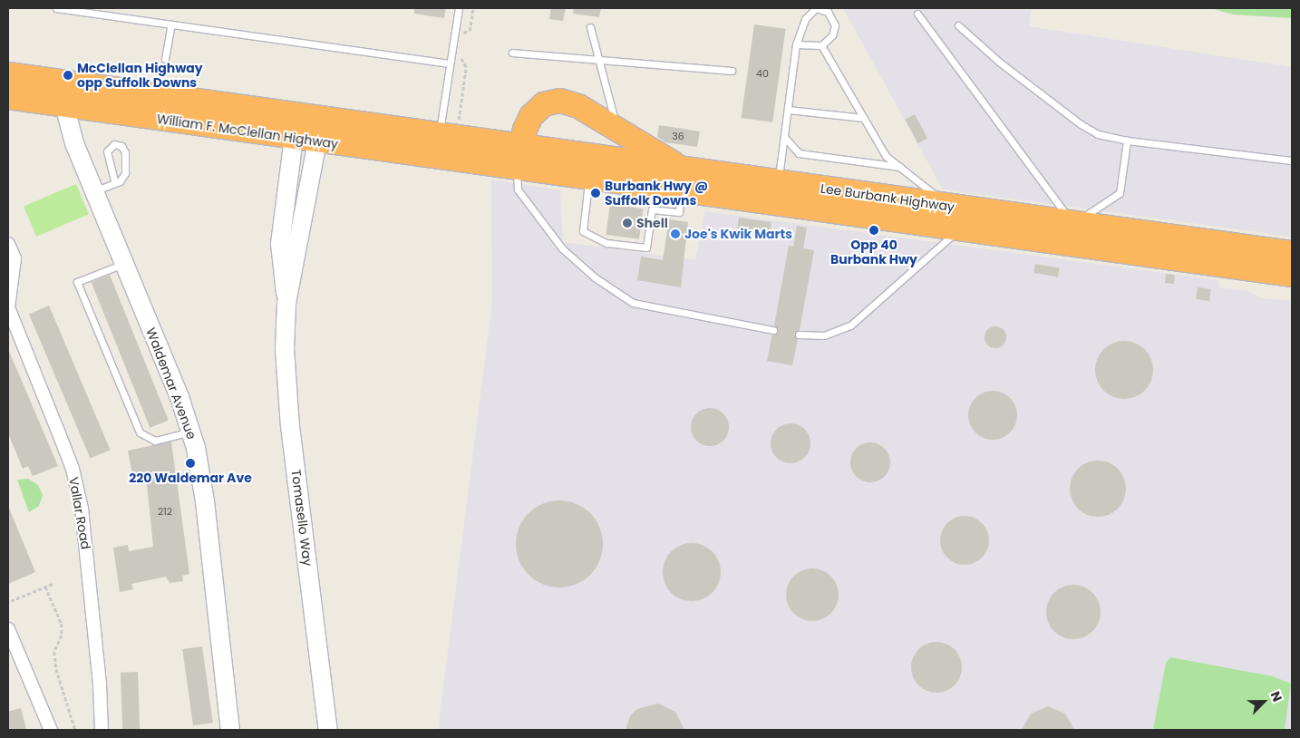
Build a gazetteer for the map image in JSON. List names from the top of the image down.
{
  "streets": {
    "highway": ["William F. McClellan Highway", "Lee Burbank Highway"],
    "street": ["Waldemar Avenue", "Vallar Road", "Tomasello Way"]
  },
  "crossings": [
    ["William F. McClellan Highway", "Lee Burbank Highway"],
    ["William F. McClellan Highway", "Waldemar Avenue"],
    ["William F. McClellan Highway", "Tomasello Way"]
  ],
  "places": [
    "McClellan Highway opp Suffolk Downs",
    "Burbank Hwy @ Suffolk Downs",
    "Shell",
    "Opp 40 Burbank Hwy",
    "Joe's Kwik Marts",
    "220 Waldemar Ave"
  ],
  "house_numbers": ["40", "36", "212"],
  "north": "top right"
}
